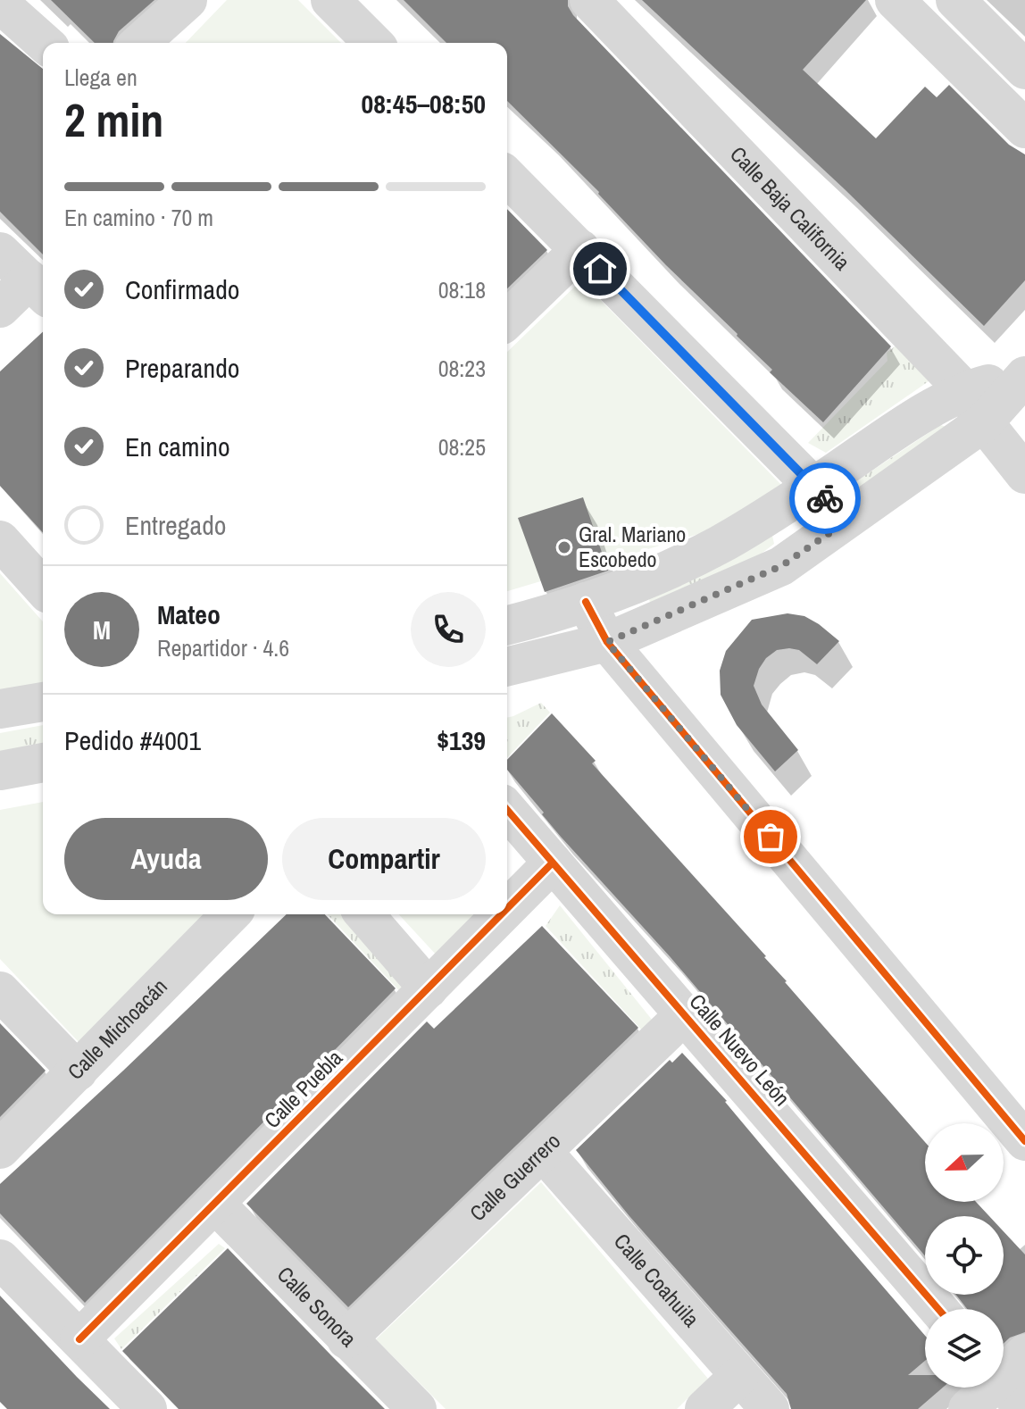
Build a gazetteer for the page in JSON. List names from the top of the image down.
{
  "streets": {
    "street": [
      "Calle Baja California",
      "Calle Michoacán",
      "Calle Nuevo León",
      "Calle Puebla",
      "Calle Guerrero",
      "Calle Coahuila",
      "Calle Sonora"
    ]
  },
  "crossings": [
    ["Calle Nuevo León", "Calle Puebla"],
    ["Calle Nuevo León", "Calle Guerrero"],
    ["Calle Puebla", "Calle Sonora"],
    ["Calle Guerrero", "Calle Coahuila"],
    ["Calle Guerrero", "Calle Sonora"]
  ],
  "places": ["Gral. Mariano Escobedo"],
  "north": "left",
  "page": {
    "heading": ["2 min", "Llega en", "08:45–08:50"],
    "panel": [
      "Mateo",
      "Repartidor · 4.6",
      "Pedido #4001",
      "$139"
    ],
    "bar": "En camino · 70 m",
    "list": [
      ["Confirmado", "08:18"],
      ["Preparando", "08:23"],
      ["En camino", "08:25"],
      "Entregado"
    ],
    "round": "M",
    "buttons": ["Ayuda", "Compartir"]
  }
}
